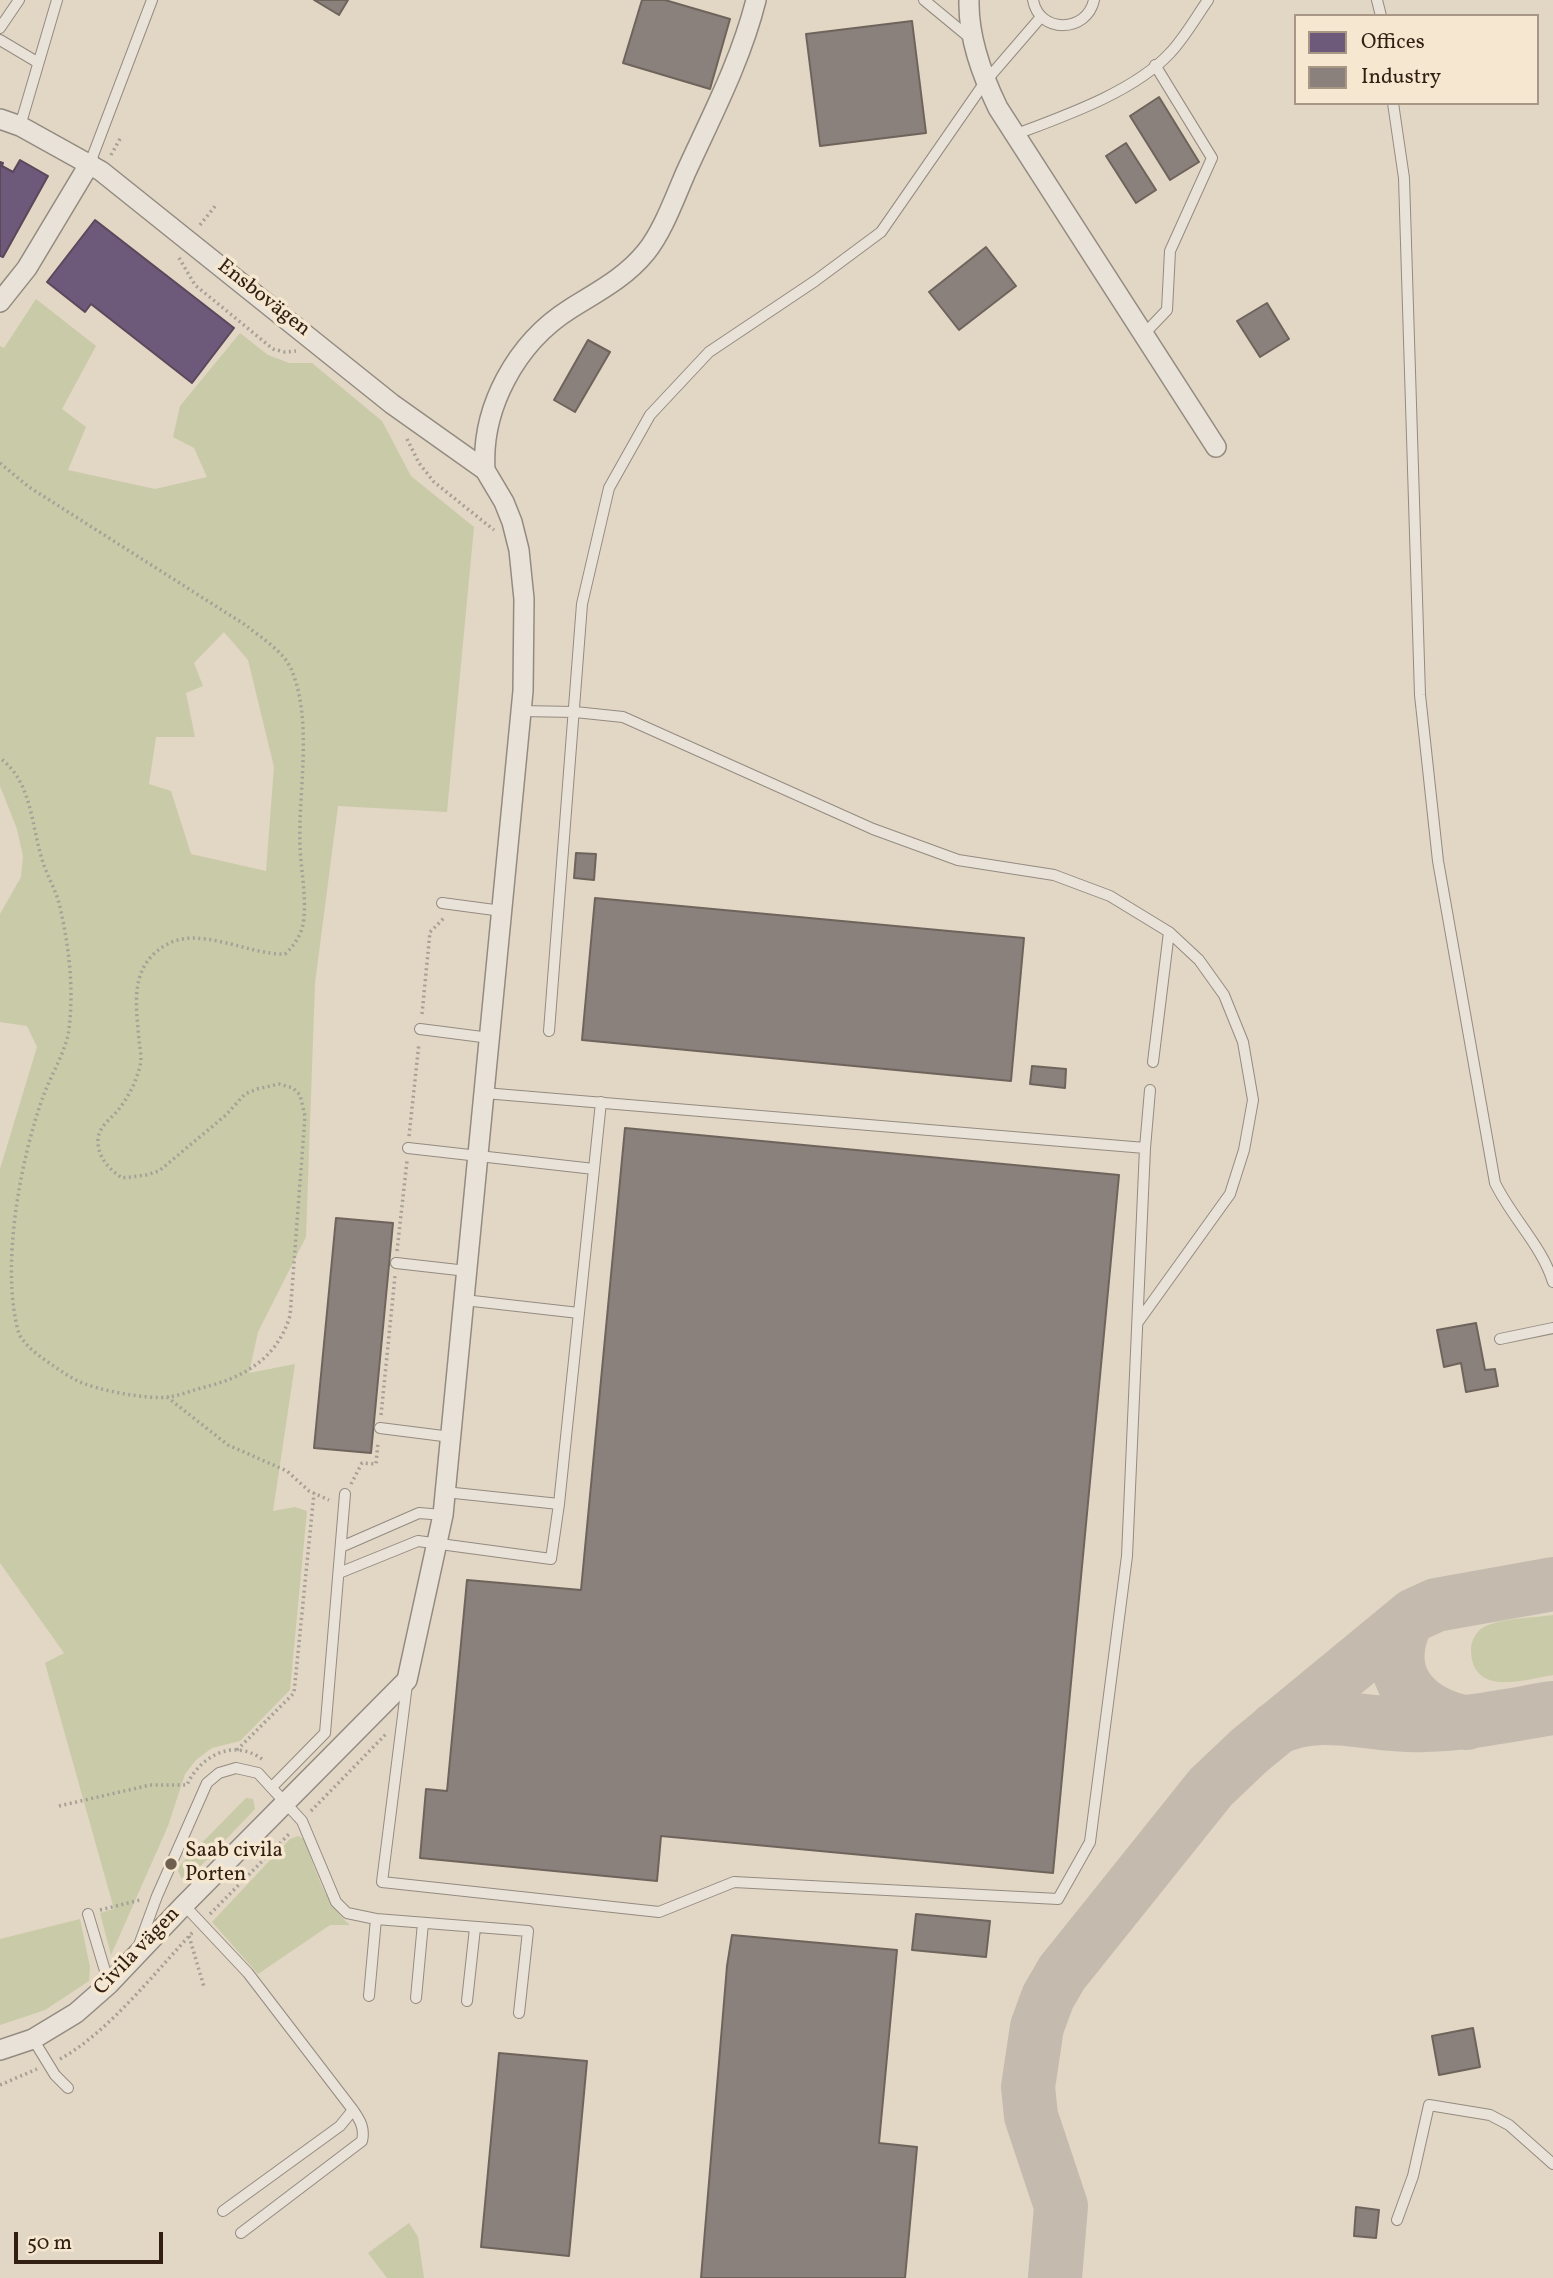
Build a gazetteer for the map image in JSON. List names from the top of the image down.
{
  "streets": {
    "street": ["Ensbovägen", "Civila vägen"]
  },
  "places": ["Saab civila Porten"],
  "legend": ["Offices", "Industry"],
  "scale_bar": "50 m"
}
